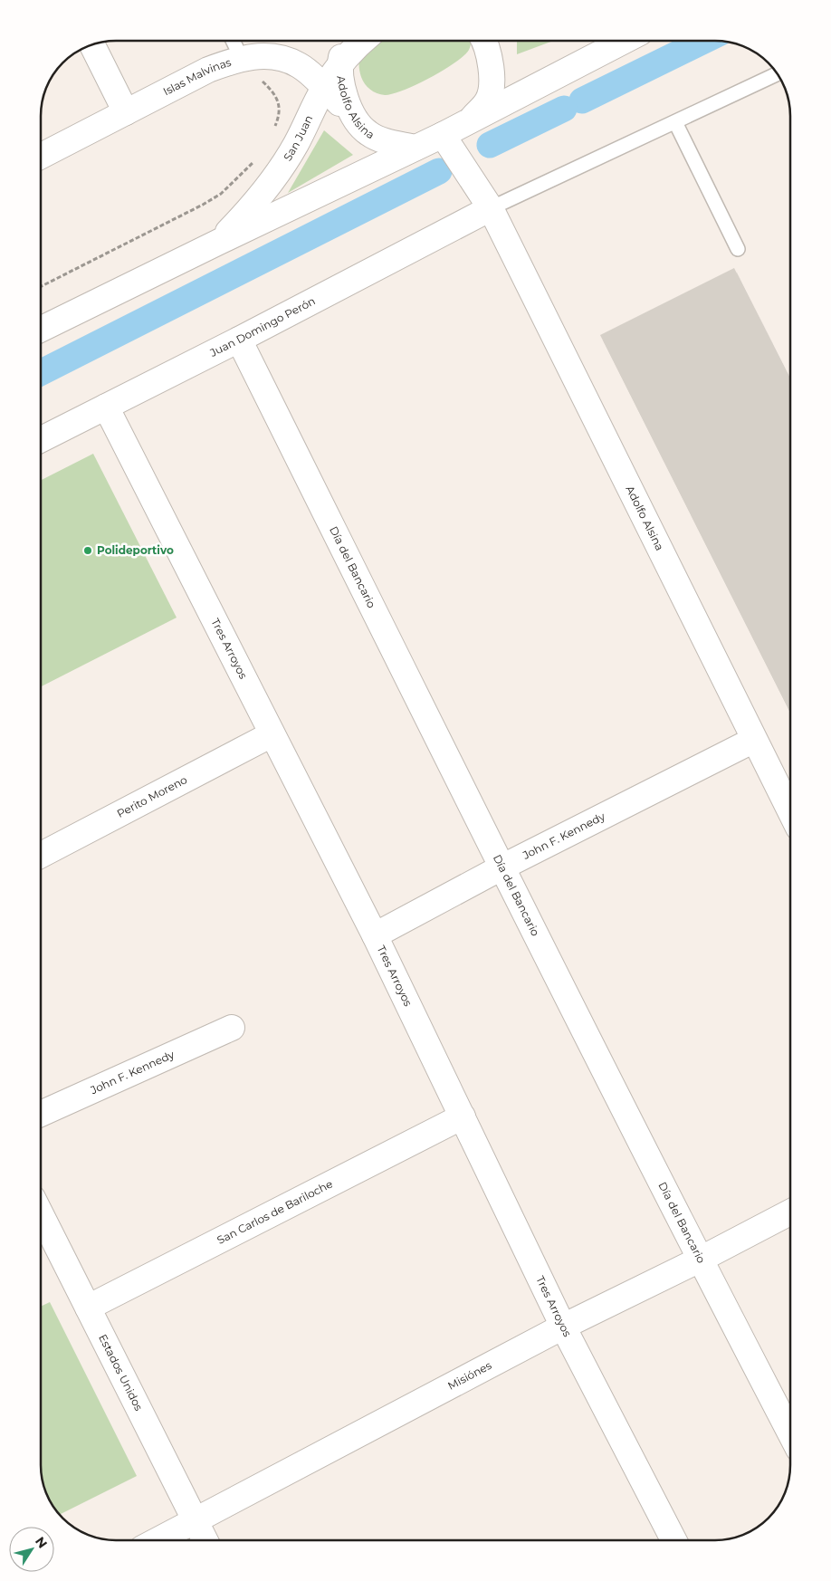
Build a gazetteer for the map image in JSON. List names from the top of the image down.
{
  "streets": {
    "street": [
      "Islas Malvinas",
      "Adolfo Alsina",
      "San Juan",
      "Juan Domingo Perón",
      "Día del Bancario",
      "Tres Arroyos",
      "Perito Moreno",
      "John F. Kennedy",
      "San Carlos de Bariloche",
      "Estados Unidos",
      "Misiónes"
    ]
  },
  "crossings": [
    ["Islas Malvinas", "Adolfo Alsina"],
    ["Islas Malvinas", "San Juan"],
    ["Adolfo Alsina", "San Juan"],
    ["Adolfo Alsina", "Juan Domingo Perón"],
    ["Adolfo Alsina", "John F. Kennedy"],
    ["Juan Domingo Perón", "Día del Bancario"],
    ["Juan Domingo Perón", "Tres Arroyos"],
    ["Día del Bancario", "John F. Kennedy"],
    ["Día del Bancario", "Misiónes"],
    ["Tres Arroyos", "Perito Moreno"],
    ["Tres Arroyos", "John F. Kennedy"],
    ["Tres Arroyos", "San Carlos de Bariloche"],
    ["Tres Arroyos", "Misiónes"],
    ["San Carlos de Bariloche", "Estados Unidos"],
    ["Estados Unidos", "Misiónes"]
  ],
  "places": ["Polideportivo"],
  "north": "top right"
}
